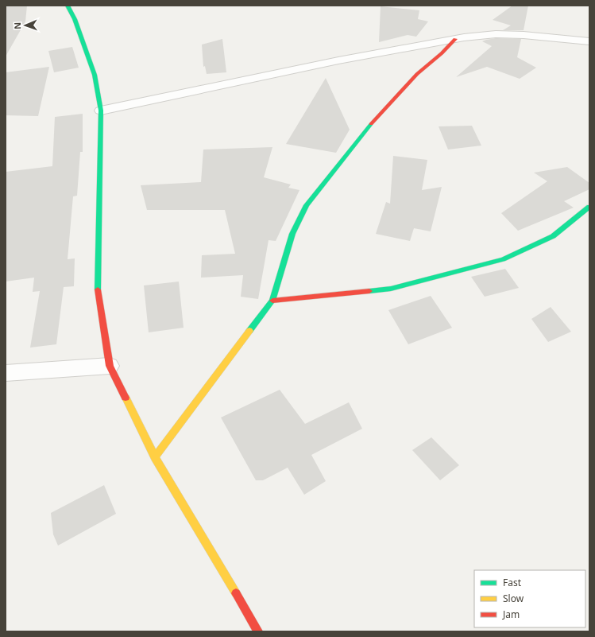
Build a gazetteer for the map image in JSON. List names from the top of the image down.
{
  "legend": ["Fast", "Slow", "Jam"],
  "north": "left"
}
